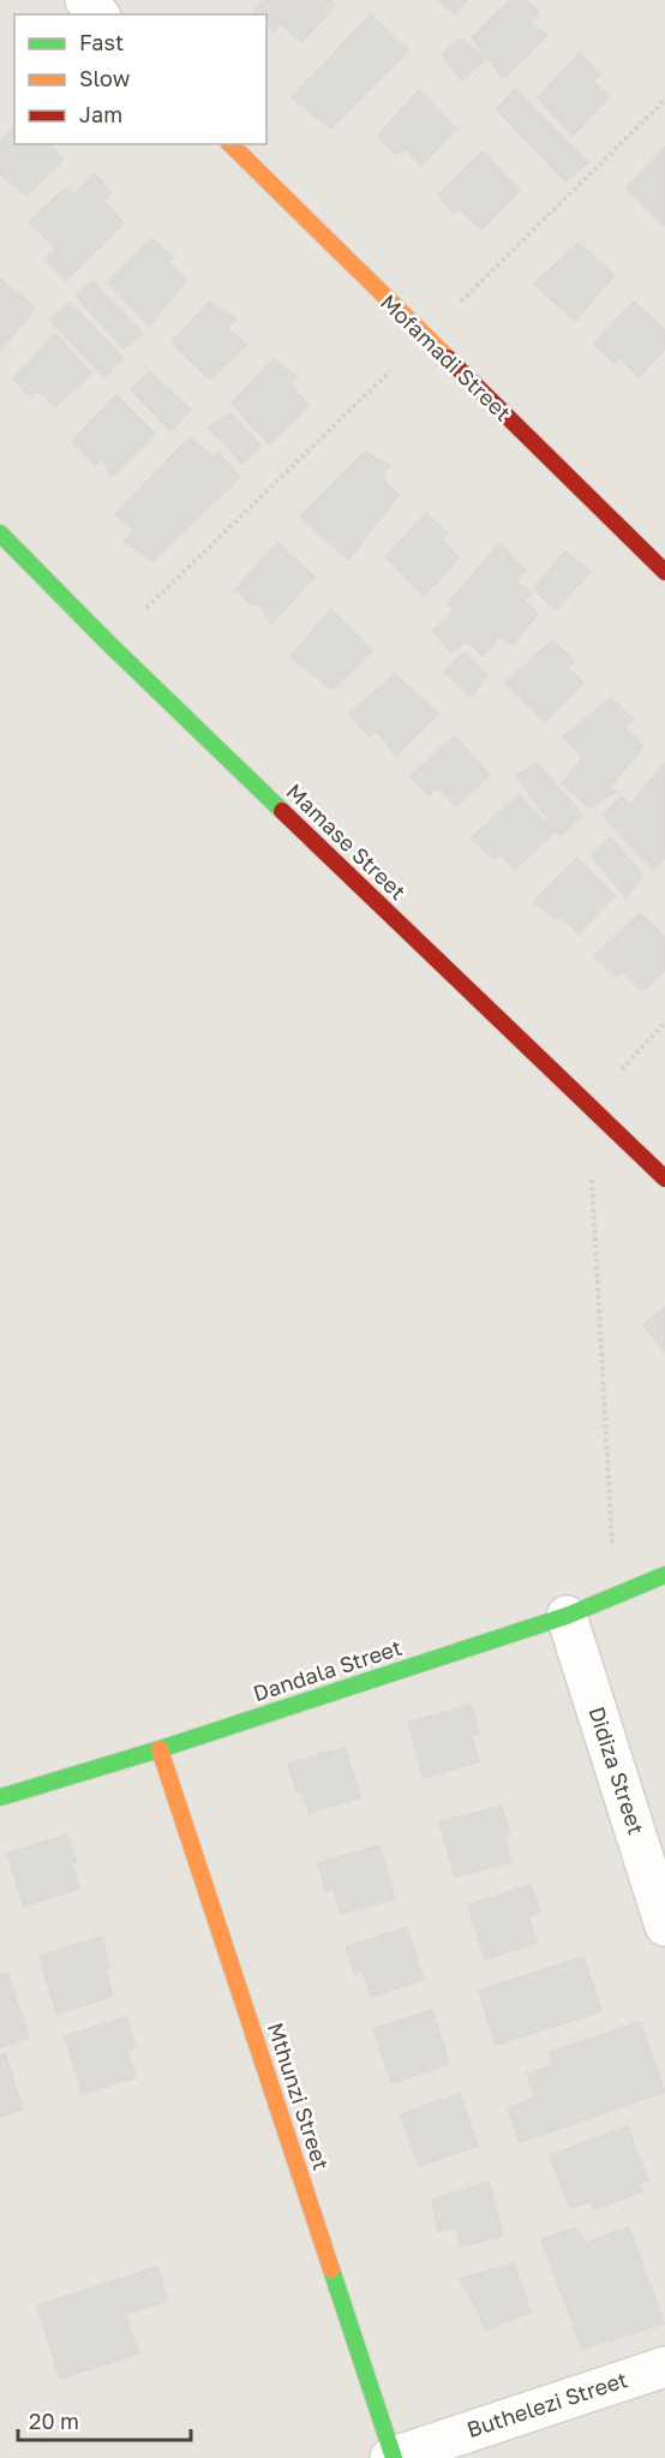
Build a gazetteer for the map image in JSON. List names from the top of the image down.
{
  "streets": {
    "street": [
      "Mofamadi Street",
      "Mamase Street",
      "Dandala Street",
      "Didiza Street",
      "Mthunzi Street",
      "Buthelezi Street"
    ]
  },
  "crossings": [
    ["Dandala Street", "Didiza Street"],
    ["Dandala Street", "Mthunzi Street"],
    ["Mthunzi Street", "Buthelezi Street"]
  ],
  "legend": ["Fast", "Slow", "Jam"],
  "scale_bar": "20 m"
}
